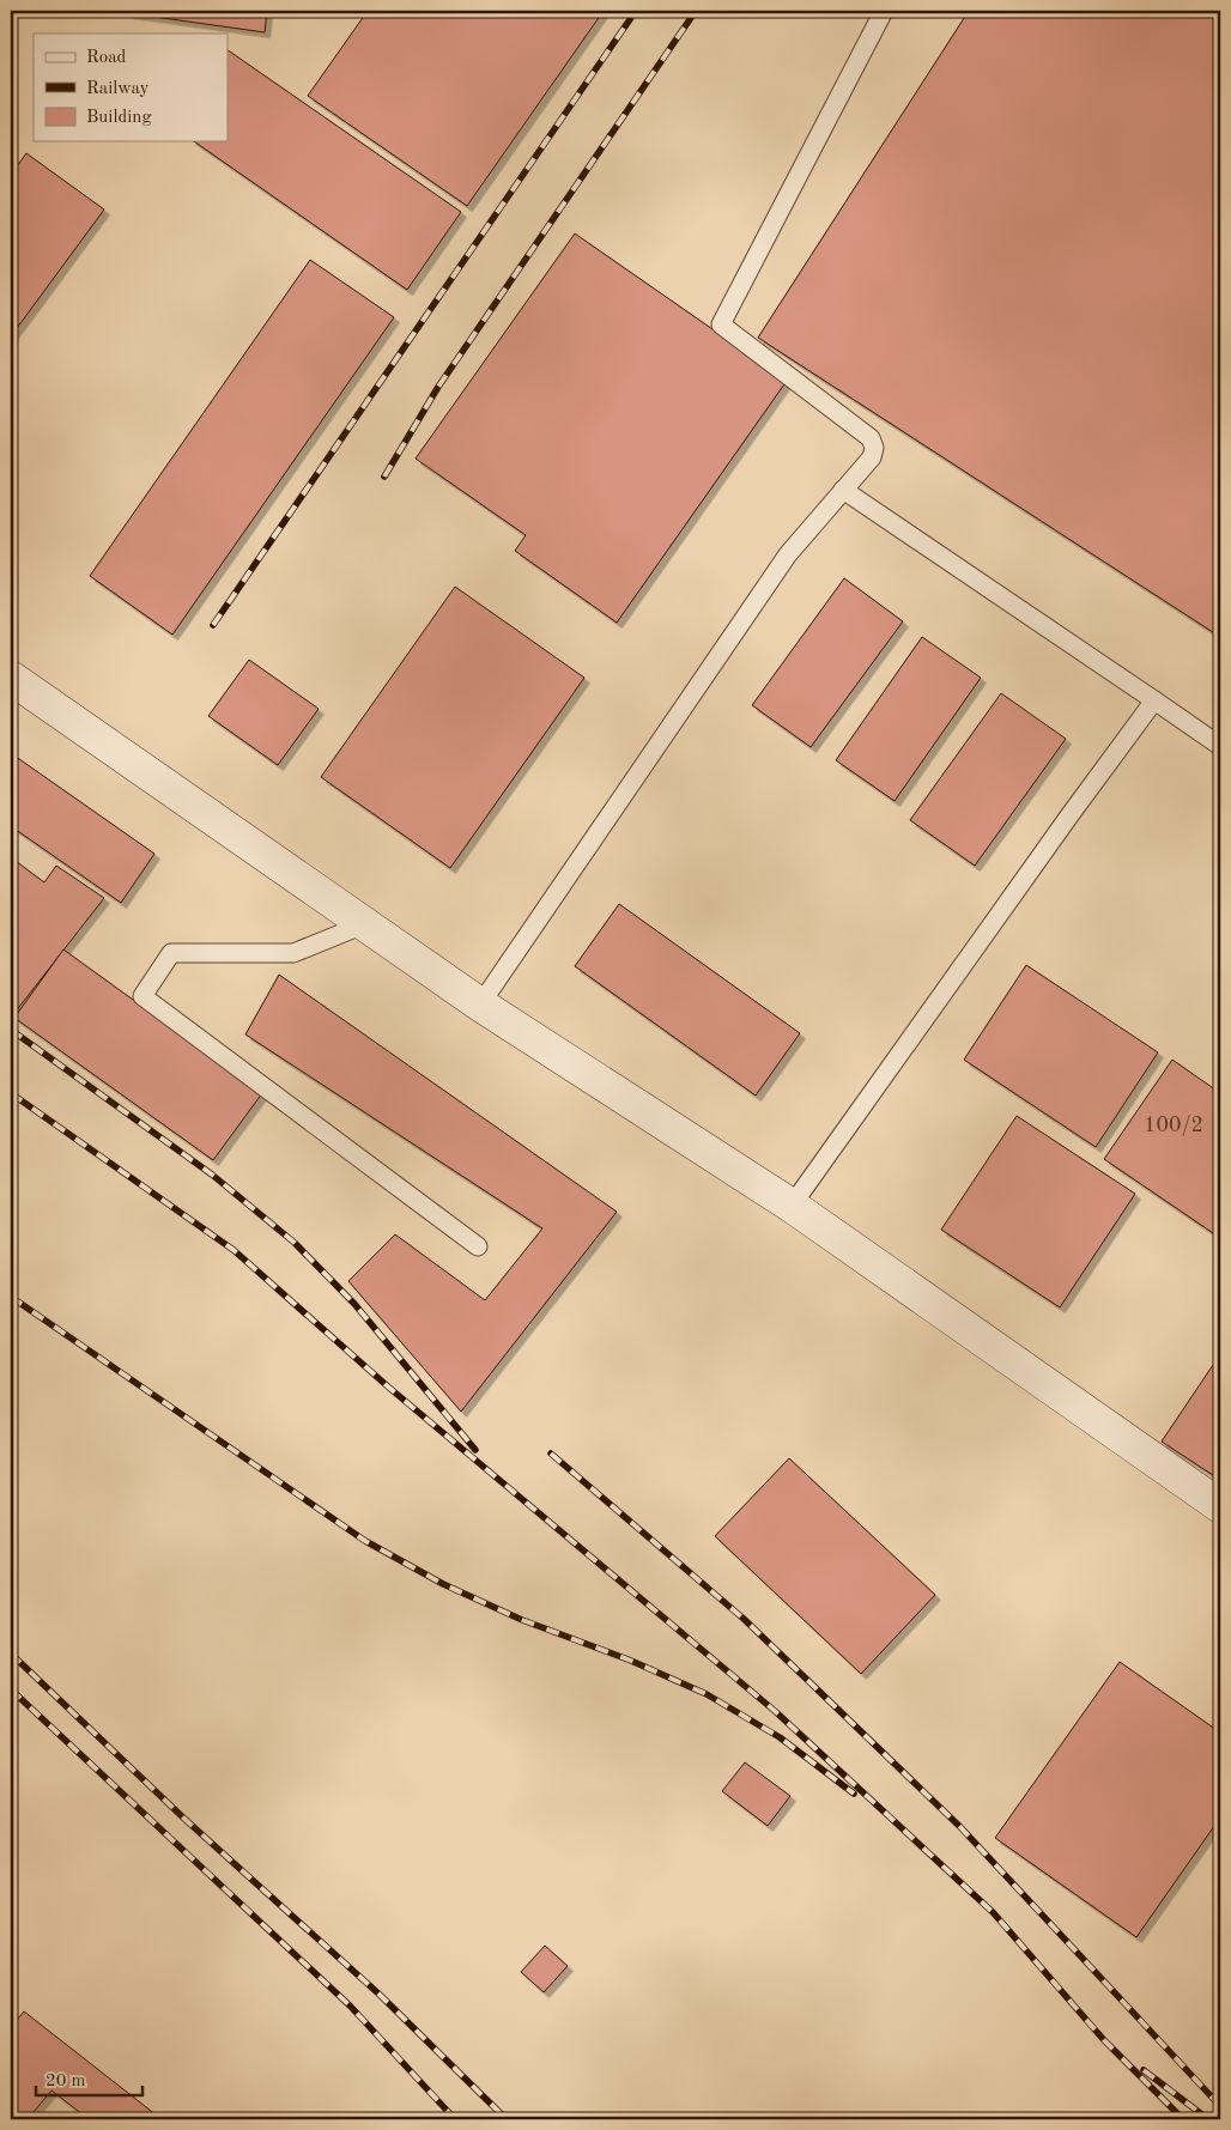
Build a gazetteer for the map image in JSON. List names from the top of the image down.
{
  "house_numbers": ["100/2"],
  "legend": ["Road", "Railway", "Building"],
  "scale_bar": "20 m"
}
